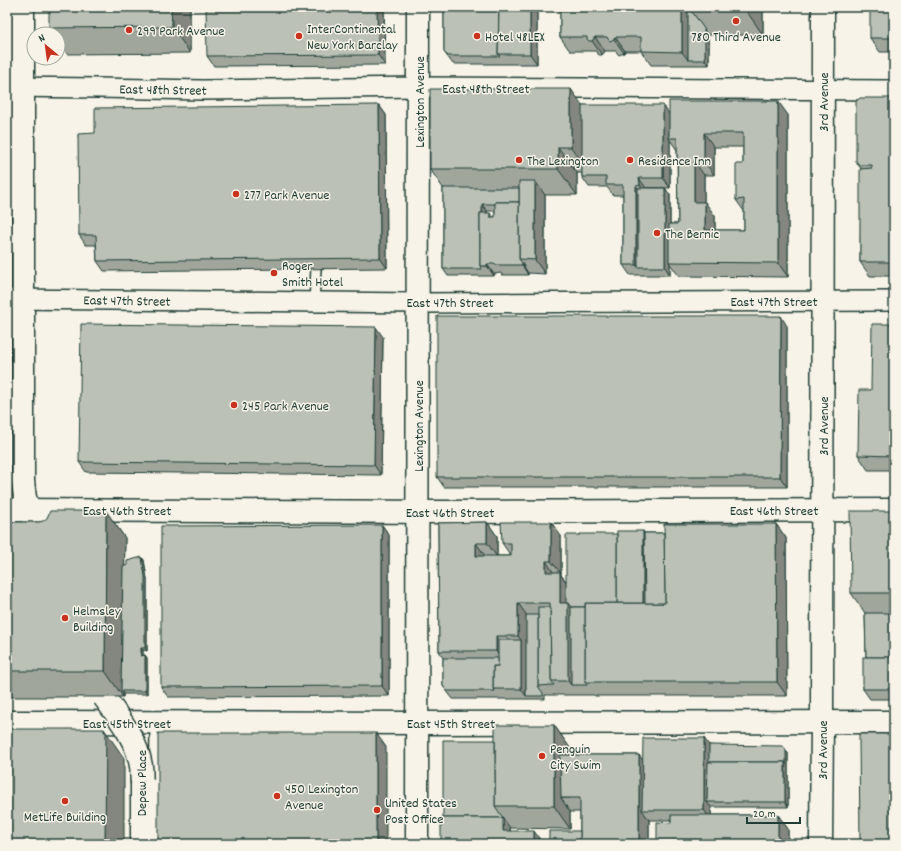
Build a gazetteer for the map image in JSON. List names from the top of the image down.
{
  "streets": {
    "main road": [
      "Lexington Avenue",
      "3rd Avenue",
      "East 46th Street",
      "East 45th Street"
    ],
    "street": ["East 48th Street", "East 47th Street"],
    "lane": ["Depew Place"]
  },
  "crossings": [
    ["East 48th Street", "Lexington Avenue"],
    ["East 48th Street", "3rd Avenue"],
    ["Lexington Avenue", "East 47th Street"],
    ["Lexington Avenue", "East 46th Street"],
    ["Lexington Avenue", "East 45th Street"],
    ["3rd Avenue", "East 47th Street"],
    ["3rd Avenue", "East 46th Street"],
    ["3rd Avenue", "East 45th Street"],
    ["East 45th Street", "Depew Place"]
  ],
  "places": [
    "780 Third Avenue",
    "299 Park Avenue",
    "InterContinental New York Barclay",
    "Hotel 48LEX",
    "The Lexington",
    "Residence Inn",
    "277 Park Avenue",
    "The Bernic",
    "Roger Smith Hotel",
    "245 Park Avenue",
    "Helmsley Building",
    "Penguin City Swim",
    "450 Lexington Avenue",
    "MetLife Building",
    "United States Post Office"
  ],
  "scale_bar": "20 m",
  "north": "top left"
}
